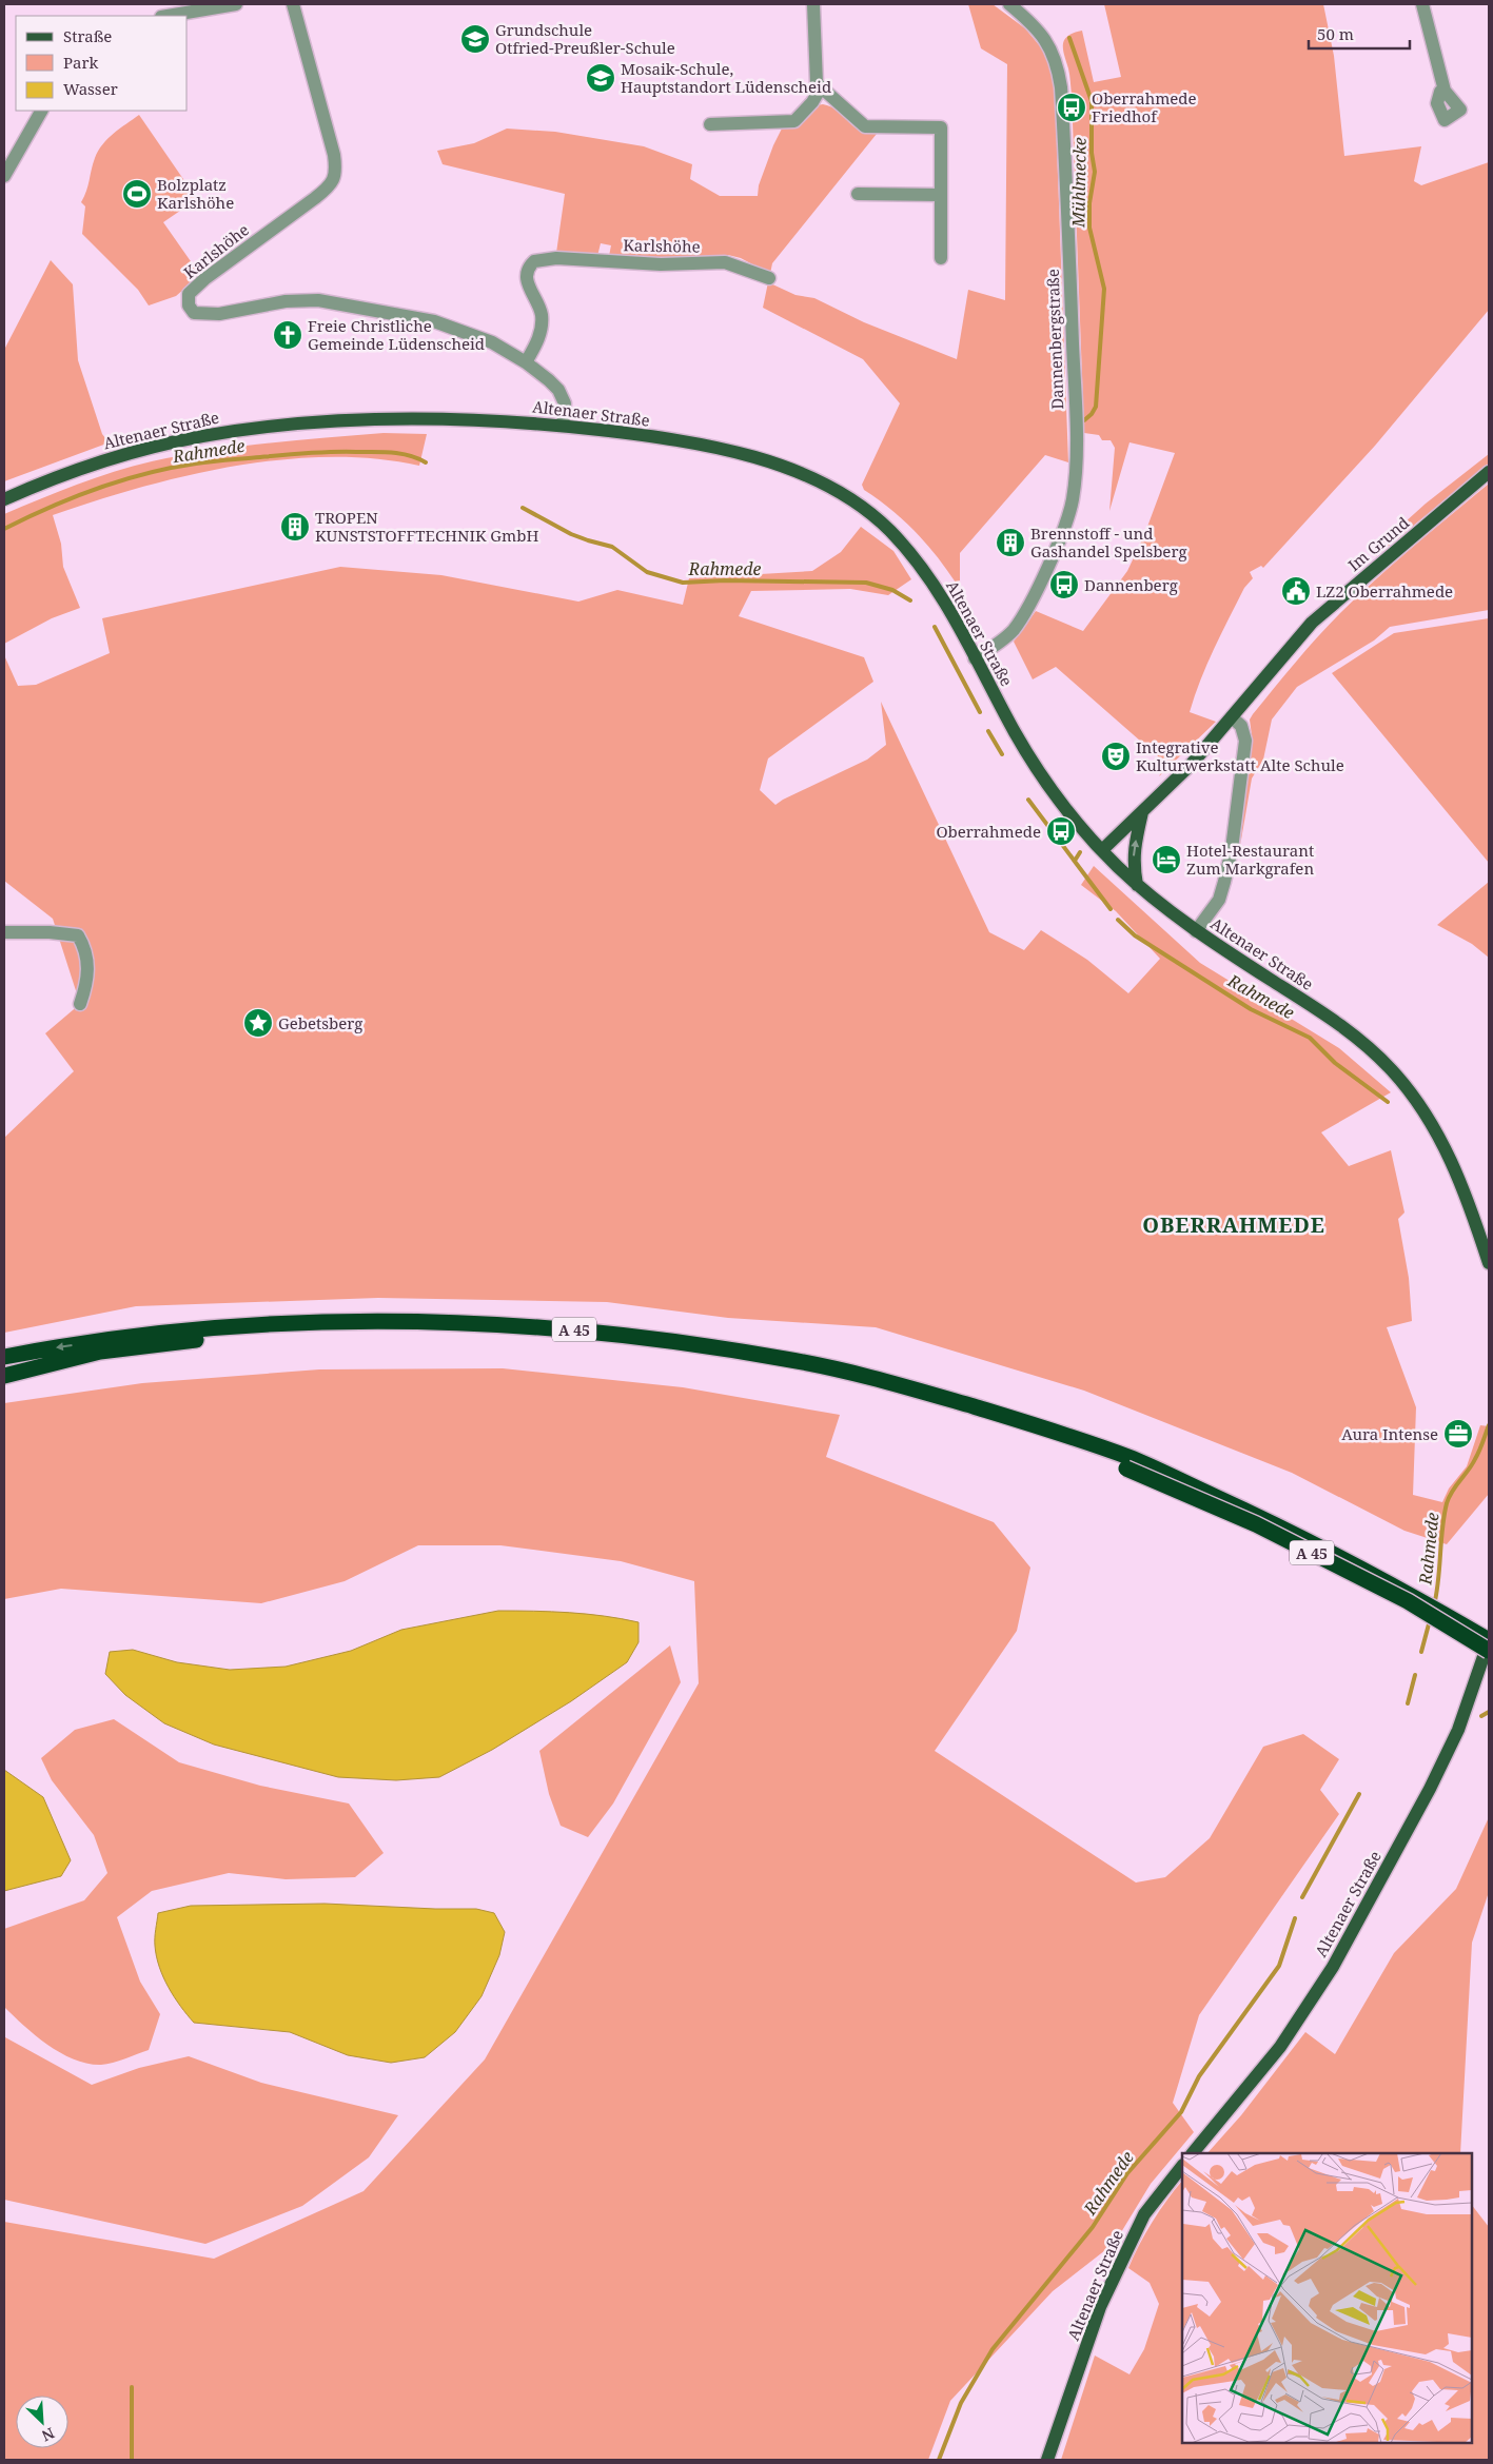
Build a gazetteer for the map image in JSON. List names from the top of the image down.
{
  "streets": {
    "highway": ["A 45"],
    "main road": ["Altenaer Straße", "Im Grund"],
    "street": ["Karlshöhe", "Dannenbergstraße"]
  },
  "crossings": [
    ["Karlshöhe", "Altenaer Straße"],
    ["Dannenbergstraße", "Altenaer Straße"],
    ["Altenaer Straße", "Im Grund"],
    ["Altenaer Straße", "A 45"]
  ],
  "districts": ["OBERRAHMEDE"],
  "water": ["Mühlmecke", "Rahmede"],
  "places": {
    "school or university": ["Grundschule Otfried-Preußler-Schule", "Mosaik-Schule, Hauptstandort Lüdenscheid"],
    "bus stop": ["Oberrahmede Friedhof", "Dannenberg", "Oberrahmede"],
    "sports": ["Bolzplatz Karlshöhe"],
    "church": ["Freie Christliche Gemeinde Lüdenscheid"],
    "building": ["TROPEN KUNSTSTOFFTECHNIK GmbH", "Brennstoff - und Gashandel Spelsberg"],
    "public building": ["LZ2 Oberrahmede"],
    "theatre": ["Integrative Kulturwerkstatt Alte Schule"],
    "hotel": ["Hotel-Restaurant Zum Markgrafen"],
    "place": ["Gebetsberg"],
    "office": ["Aura Intense"]
  },
  "legend": ["Straße", "Park", "Wasser"],
  "scale_bar": "50 m",
  "north": "bottom right"
}
